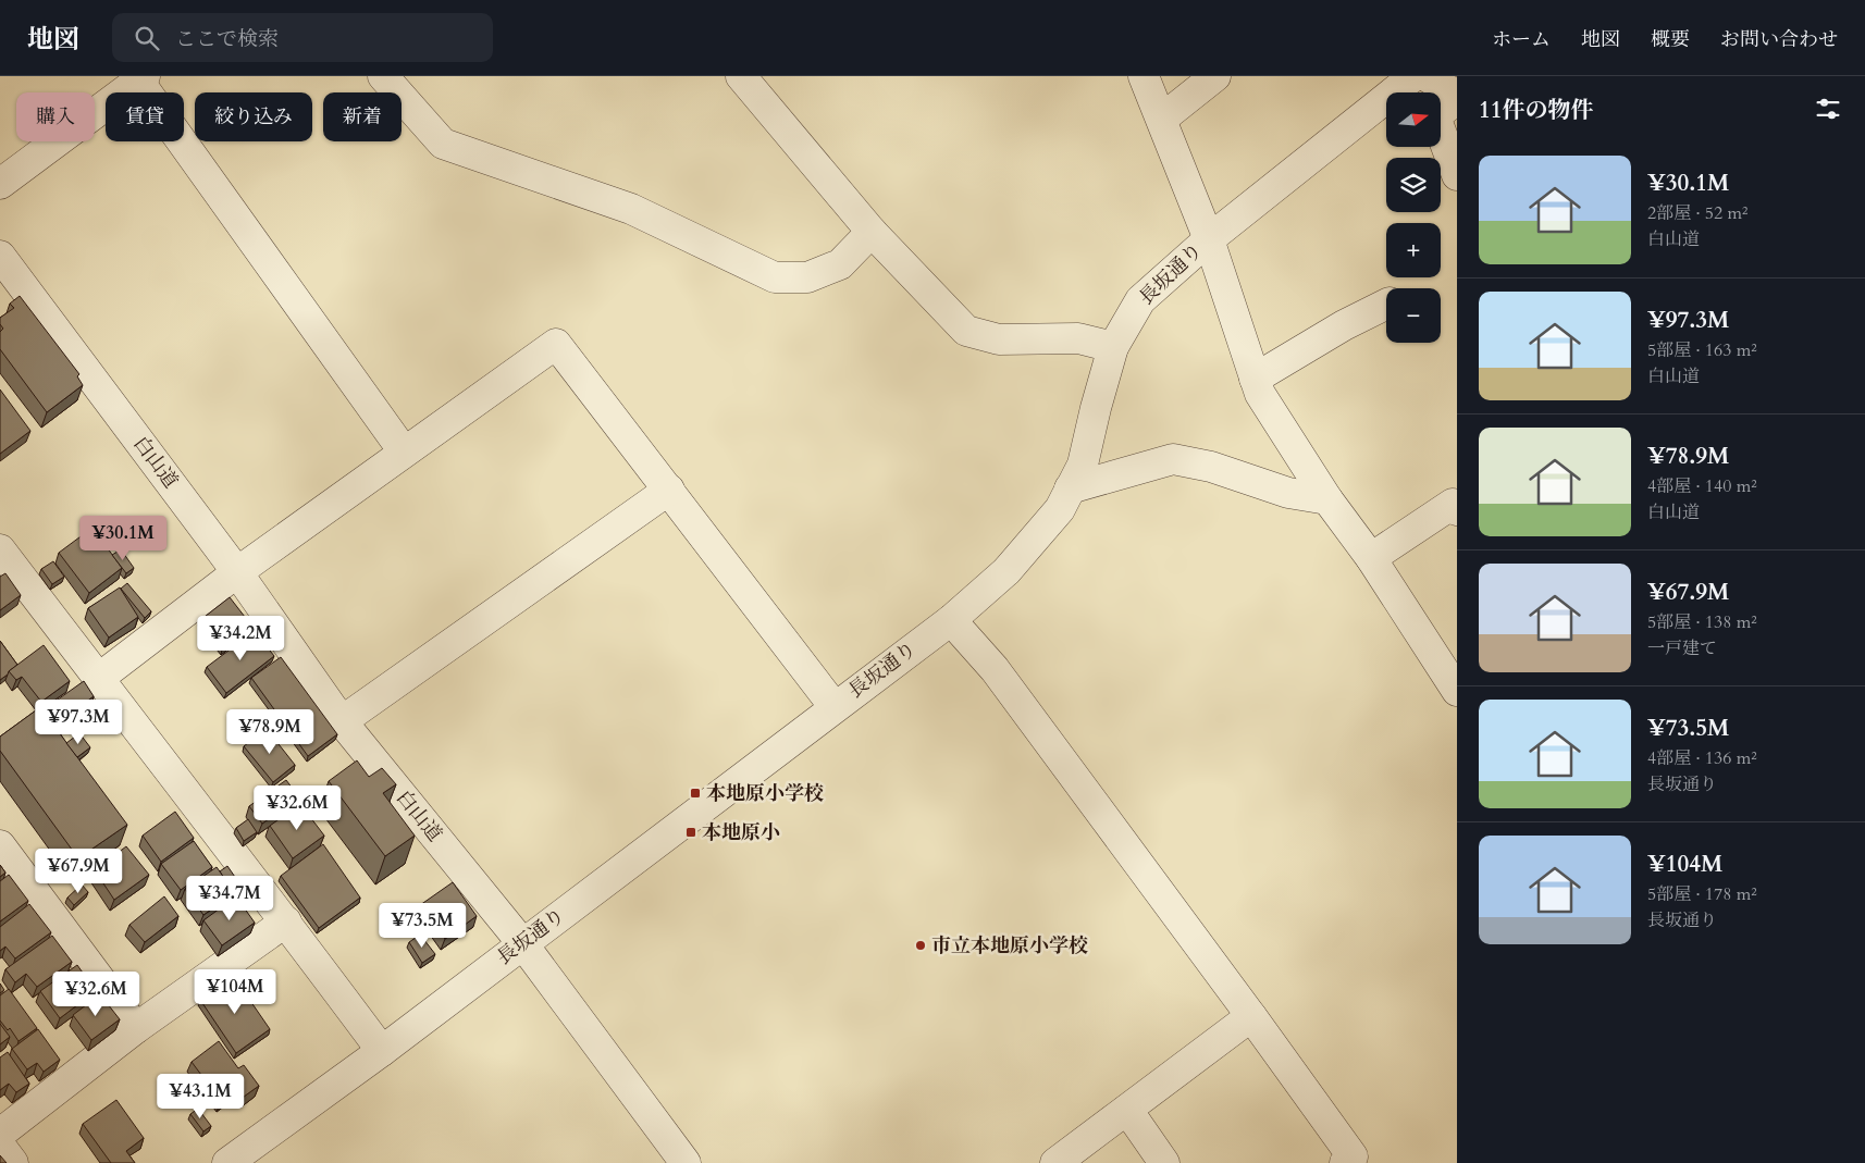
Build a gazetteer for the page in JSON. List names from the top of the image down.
{
  "streets": {
    "street": ["長坂通り", "白山道"]
  },
  "crossings": [
    ["長坂通り", "白山道"]
  ],
  "places": {
    "transit": ["本地原小学校", "本地原小"],
    "other": ["市立本地原小学校"]
  },
  "north": "right",
  "page": {
    "header": "地図",
    "search": "ここで検索",
    "nav": [
      "ホーム",
      "地図",
      "概要",
      "お問い合わせ"
    ],
    "heading": "11件の物件",
    "map_buttons": ["+", "−"],
    "chip": [
      "購入",
      "賃貸",
      "絞り込み",
      "新着"
    ],
    "list": [
      {
        "name": "¥30.1M",
        "note": "2部屋 · 52 m² · 白山道"
      },
      {
        "name": "¥97.3M",
        "note": "5部屋 · 163 m² · 白山道"
      },
      {
        "name": "¥78.9M",
        "note": "4部屋 · 140 m² · 白山道"
      },
      {
        "name": "¥67.9M",
        "note": "5部屋 · 138 m² · 一戸建て"
      },
      {
        "name": "¥73.5M",
        "note": "4部屋 · 136 m² · 長坂通り"
      },
      {
        "name": "¥104M",
        "note": "5部屋 · 178 m² · 長坂通り"
      }
    ],
    "price": [
      "¥30.1M",
      "¥34.2M",
      "¥97.3M",
      "¥78.9M",
      "¥32.6M",
      "¥67.9M",
      "¥34.7M",
      "¥73.5M",
      "¥104M",
      "¥32.6M",
      "¥43.1M"
    ]
  }
}
